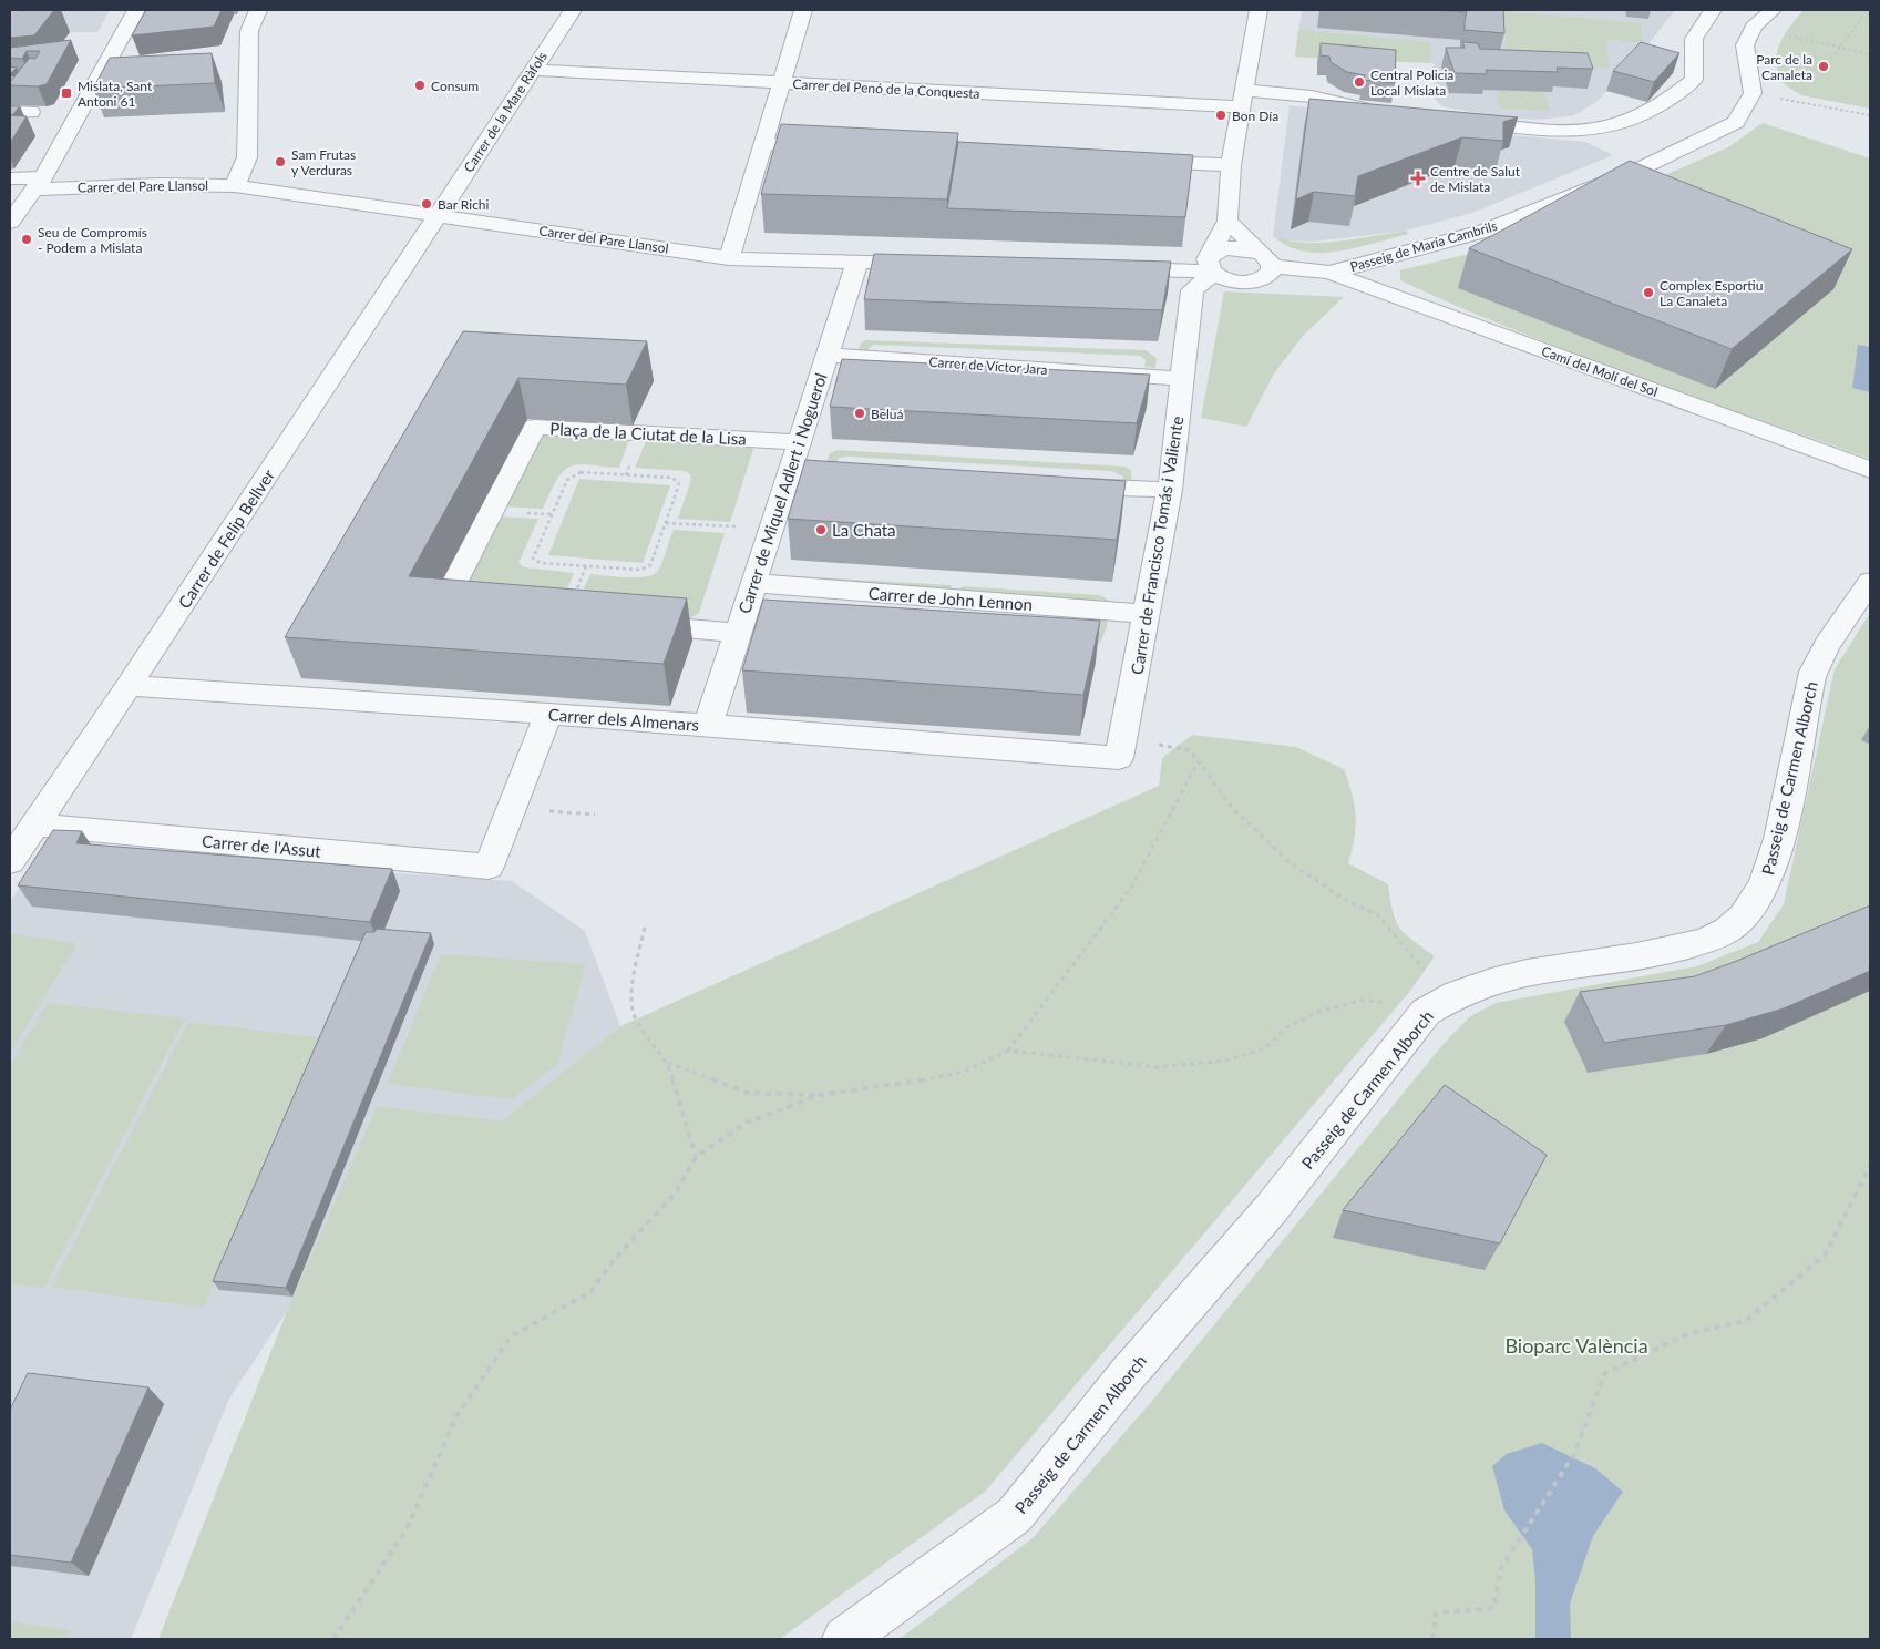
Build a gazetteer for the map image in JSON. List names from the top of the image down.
{
  "streets": {
    "street": [
      "Carrer del Penó de la Conquesta",
      "Carrer de la Mare Ràfols",
      "Carrer del Pare Llansol",
      "Passeig de María Cambrils",
      "Carrer de Víctor Jara",
      "Camí del Molí del Sol",
      "Plaça de la Ciutat de la Lisa",
      "Carrer de Miquel Adlert i Noguerol",
      "Carrer de Felip Bellver",
      "Carrer de Francisco Tomás i Valiente",
      "Carrer de John Lennon",
      "Carrer dels Almenars",
      "Passeig de Carmen Alborch",
      "Carrer de l'Assut"
    ]
  },
  "crossings": [
    ["Carrer del Penó de la Conquesta", "Carrer de la Mare Ràfols"],
    ["Carrer de la Mare Ràfols", "Carrer del Pare Llansol"],
    ["Carrer de la Mare Ràfols", "Carrer de Felip Bellver"],
    ["Carrer del Pare Llansol", "Carrer de Miquel Adlert i Noguerol"],
    ["Carrer del Pare Llansol", "Carrer de Felip Bellver"],
    ["Passeig de María Cambrils", "Camí del Molí del Sol"],
    ["Carrer de Víctor Jara", "Carrer de Miquel Adlert i Noguerol"],
    ["Carrer de Víctor Jara", "Carrer de Francisco Tomás i Valiente"],
    ["Plaça de la Ciutat de la Lisa", "Carrer de Miquel Adlert i Noguerol"],
    ["Carrer de Miquel Adlert i Noguerol", "Carrer de John Lennon"],
    ["Carrer de Miquel Adlert i Noguerol", "Carrer dels Almenars"],
    ["Carrer de Felip Bellver", "Carrer dels Almenars"],
    ["Carrer de Felip Bellver", "Carrer de l'Assut"],
    ["Carrer de Francisco Tomás i Valiente", "Carrer de John Lennon"],
    ["Carrer de Francisco Tomás i Valiente", "Carrer dels Almenars"]
  ],
  "parks": ["Bioparc València"],
  "places": {
    "other": [
      "Parc de la Canaleta",
      "Central Policia Local Mislata",
      "Consum",
      "Bon Día",
      "Sam Frutas y Verduras",
      "Bar Richi",
      "Seu de Compromís - Podem a Mislata",
      "Complex Esportiu La Canaleta",
      "Beluá",
      "La Chata"
    ],
    "transit": ["Mislata, Sant Antoni 61"],
    "health": ["Centre de Salut de Mislata"]
  }
}
